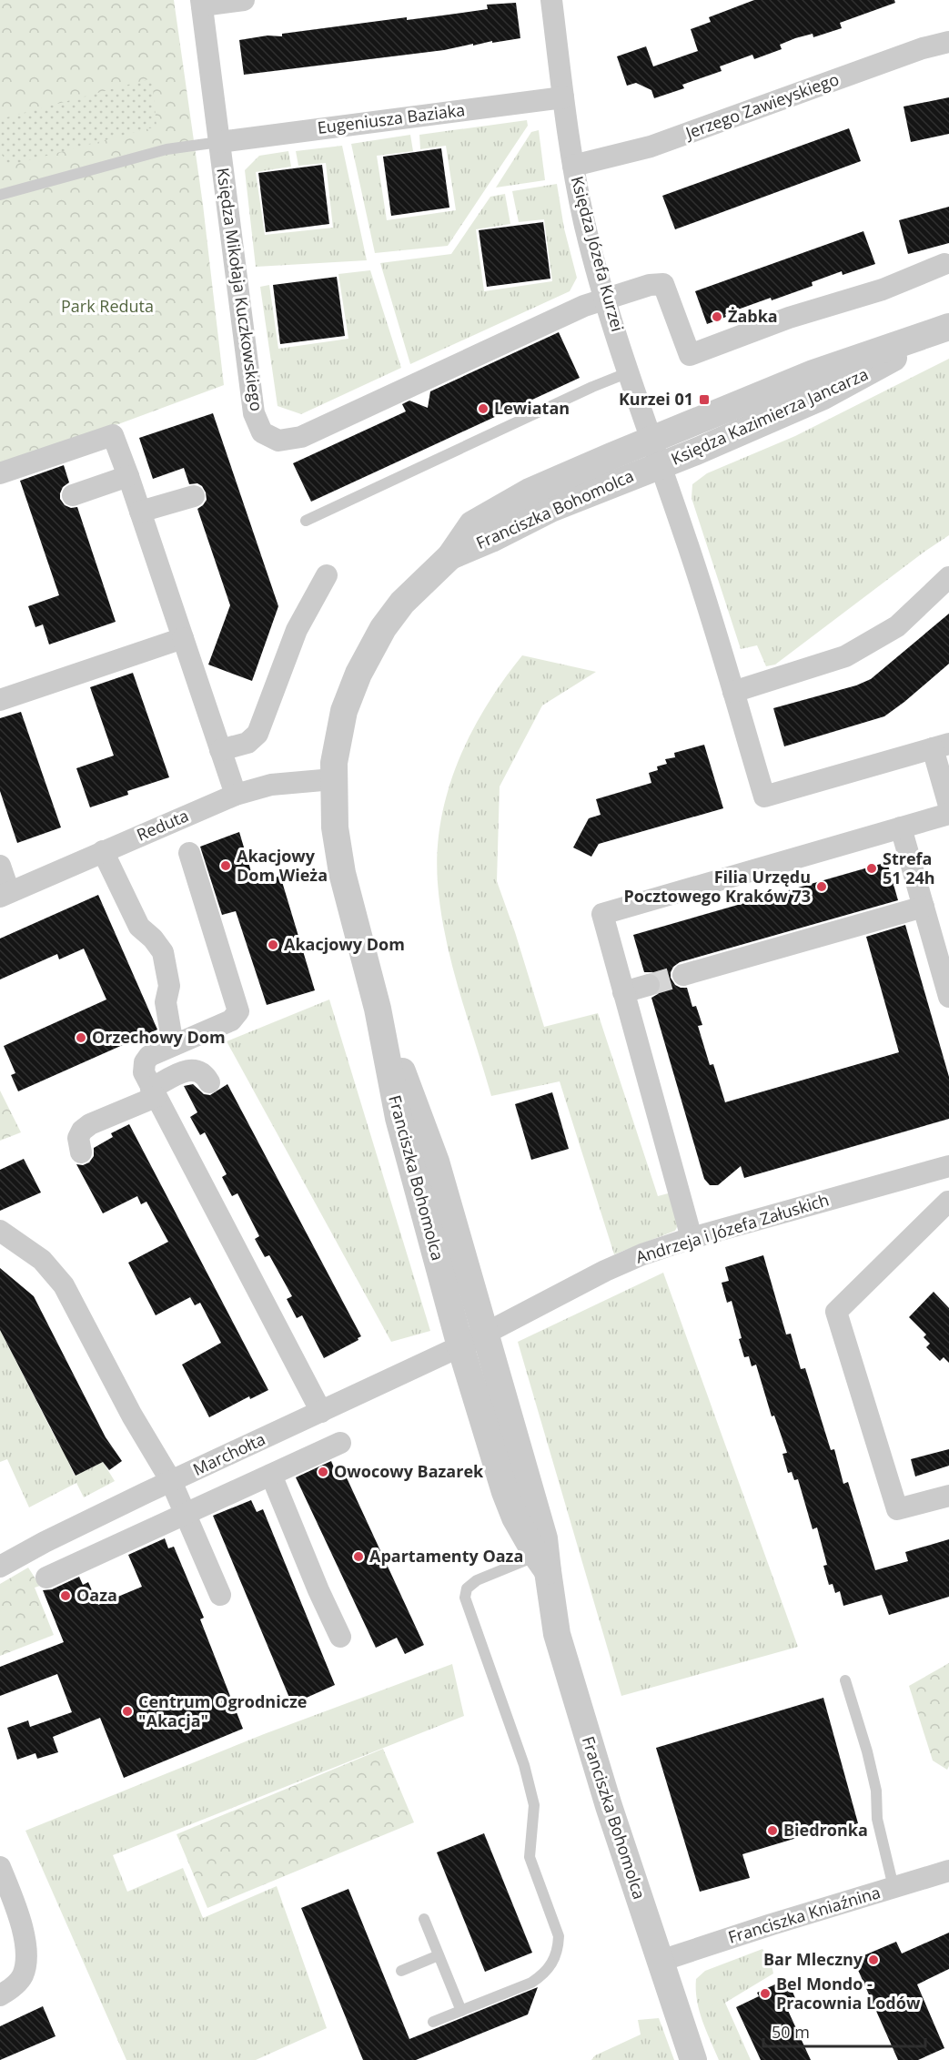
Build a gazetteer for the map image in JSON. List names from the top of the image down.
{
  "streets": {
    "street": [
      "Jerzego Zawieyskiego",
      "Eugeniusza Baziaka",
      "Księdza Józefa Kurzei",
      "Księdza Mikołaja Kuczkowskiego",
      "Księdza Kazimierza Jancarza",
      "Franciszka Bohomolca",
      "Reduta",
      "Andrzeja i Józefa Załuskich",
      "Marchołta",
      "Franciszka Kniaźnina"
    ]
  },
  "crossings": [
    ["Jerzego Zawieyskiego", "Księdza Józefa Kurzei"],
    ["Eugeniusza Baziaka", "Księdza Józefa Kurzei"],
    ["Eugeniusza Baziaka", "Księdza Mikołaja Kuczkowskiego"],
    ["Księdza Józefa Kurzei", "Księdza Mikołaja Kuczkowskiego"],
    ["Księdza Józefa Kurzei", "Księdza Kazimierza Jancarza"],
    ["Księdza Józefa Kurzei", "Franciszka Bohomolca"],
    ["Księdza Kazimierza Jancarza", "Franciszka Bohomolca"],
    ["Franciszka Bohomolca", "Reduta"],
    ["Franciszka Bohomolca", "Andrzeja i Józefa Załuskich"],
    ["Franciszka Bohomolca", "Marchołta"],
    ["Franciszka Bohomolca", "Franciszka Kniaźnina"]
  ],
  "parks": ["Park Reduta"],
  "places": {
    "other": [
      "Żabka",
      "Lewiatan",
      "Akacjowy Dom Wieża",
      "Strefa 51 24h",
      "Filia Urzędu Pocztowego Kraków 73",
      "Akacjowy Dom",
      "Orzechowy Dom",
      "Owocowy Bazarek",
      "Apartamenty Oaza",
      "Oaza",
      "Centrum Ogrodnicze \"Akacja\"",
      "Biedronka",
      "Bar Mleczny",
      "Bel Mondo - Pracownia Lodów"
    ],
    "transit": ["Kurzei 01"]
  },
  "scale_bar": "50 m"
}
